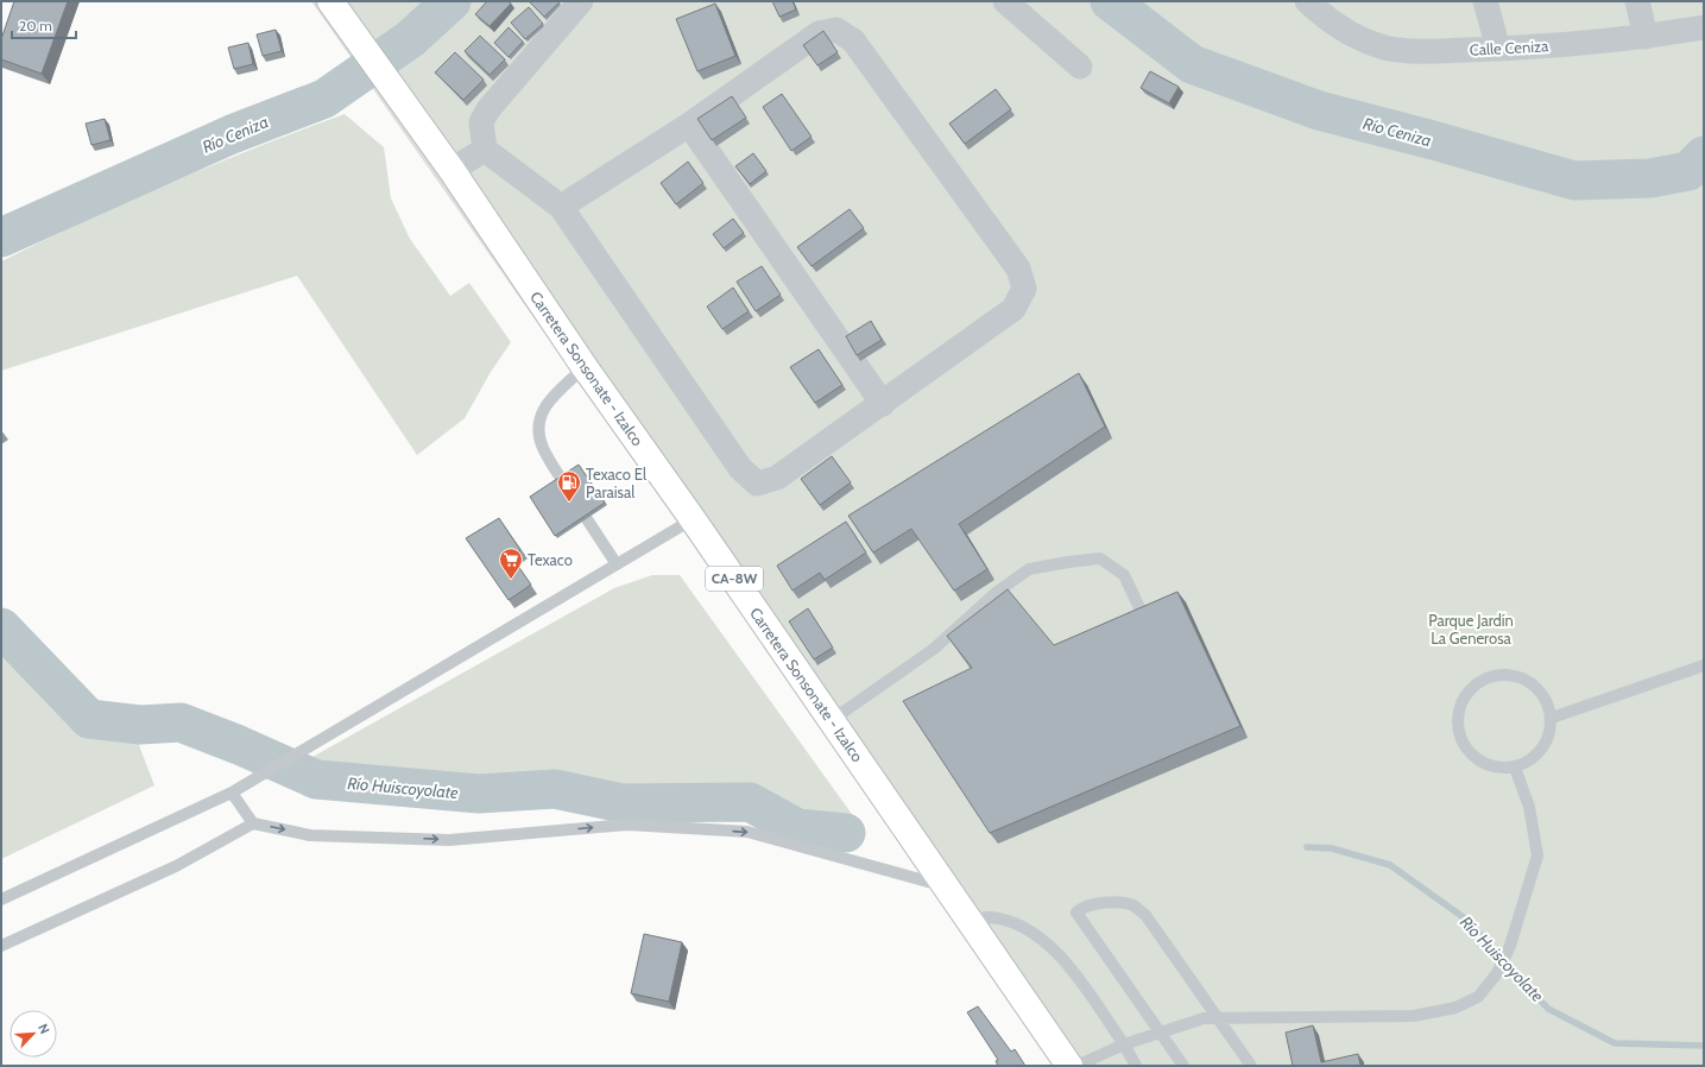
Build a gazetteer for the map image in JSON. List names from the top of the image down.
{
  "streets": {
    "main road": ["Carretera Sonsonate - Izalco", "CA-8W"],
    "street": ["Calle Ceniza"]
  },
  "water": ["Río Ceniza", "Río Huiscoyolate"],
  "parks": ["Parque Jardín La Generosa"],
  "places": {
    "fuel station": ["Texaco El Paraisal"],
    "supermarket": ["Texaco"]
  },
  "scale_bar": "20 m",
  "north": "top right"
}
